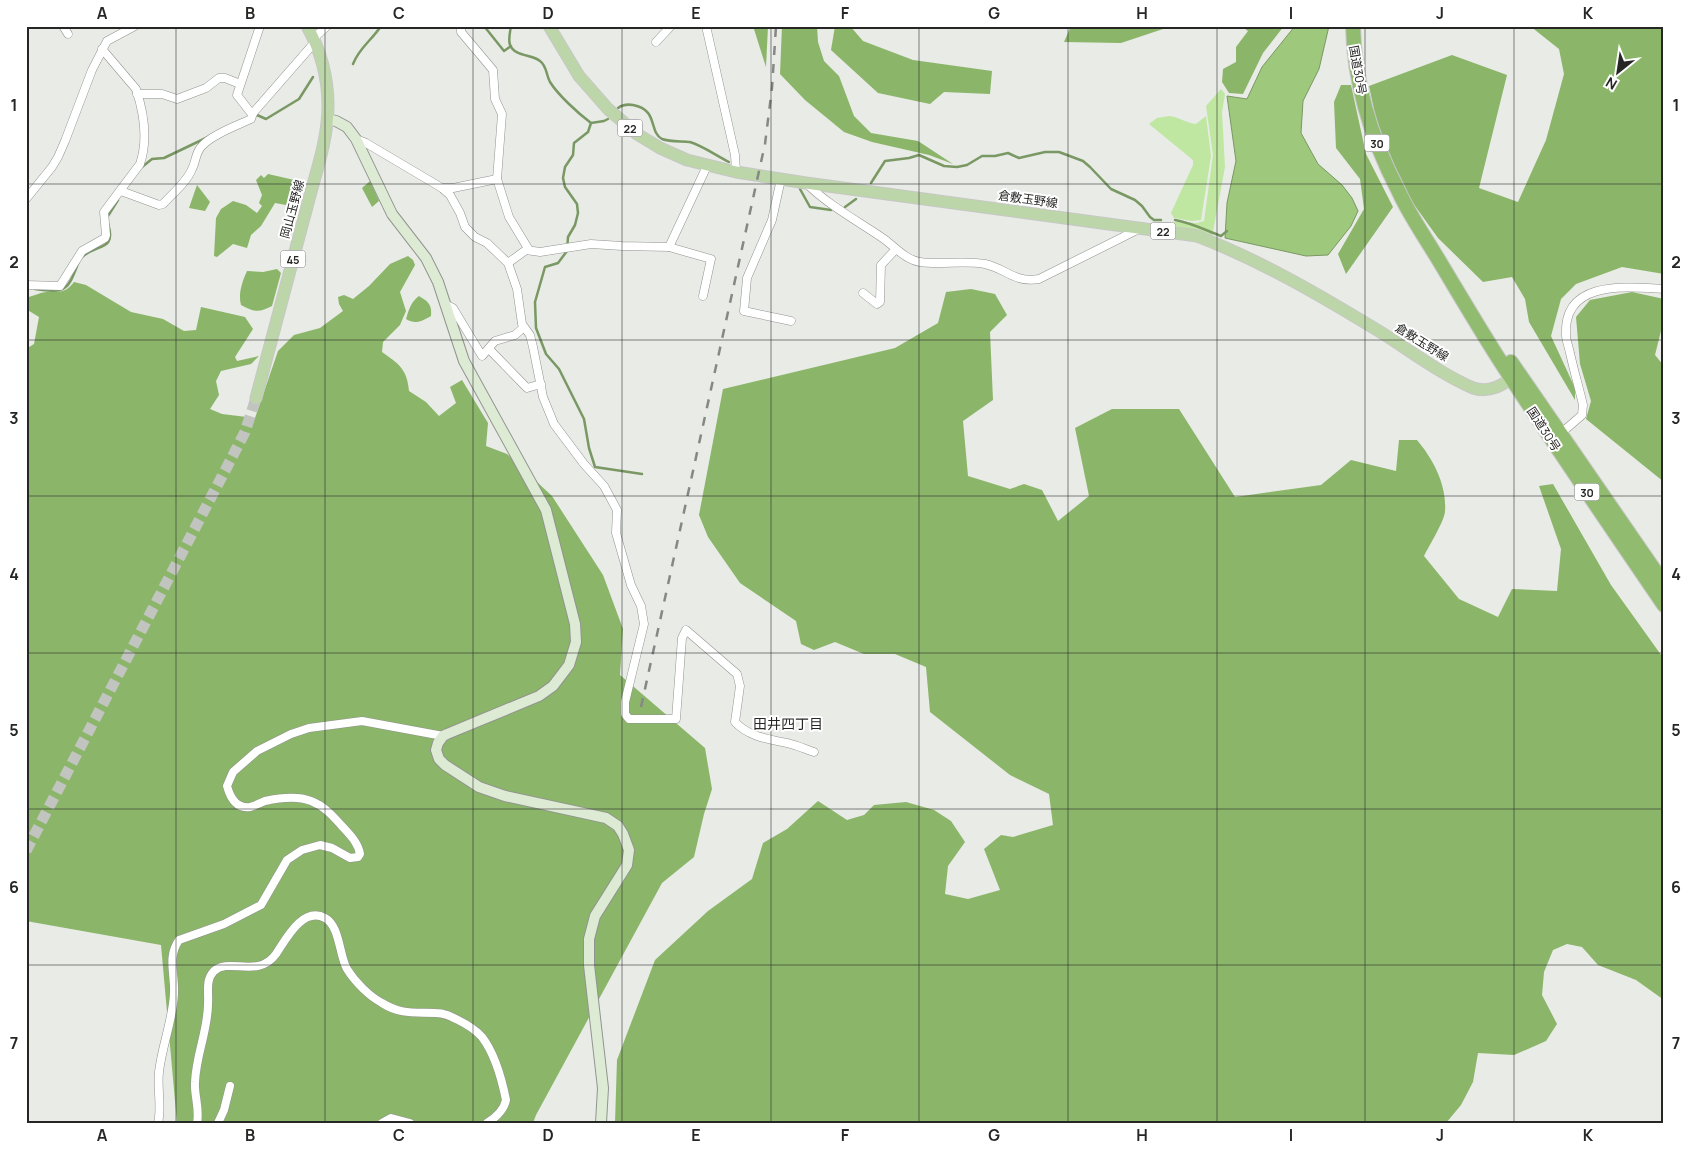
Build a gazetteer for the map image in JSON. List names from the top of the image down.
{
  "streets": {
    "highway": ["国道30号", "30"],
    "main road": [
      "22",
      "倉敷玉野線",
      "岡山玉野線",
      "45"
    ]
  },
  "crossings": [
    ["国道30号", "倉敷玉野線"]
  ],
  "districts": ["田井四丁目"],
  "north": "bottom left",
  "grid": {
    "columns": [
      "A",
      "B",
      "C",
      "D",
      "E",
      "F",
      "G",
      "H",
      "I",
      "J",
      "K"
    ],
    "rows": [
      "1",
      "2",
      "3",
      "4",
      "5",
      "6",
      "7"
    ]
  }
}
